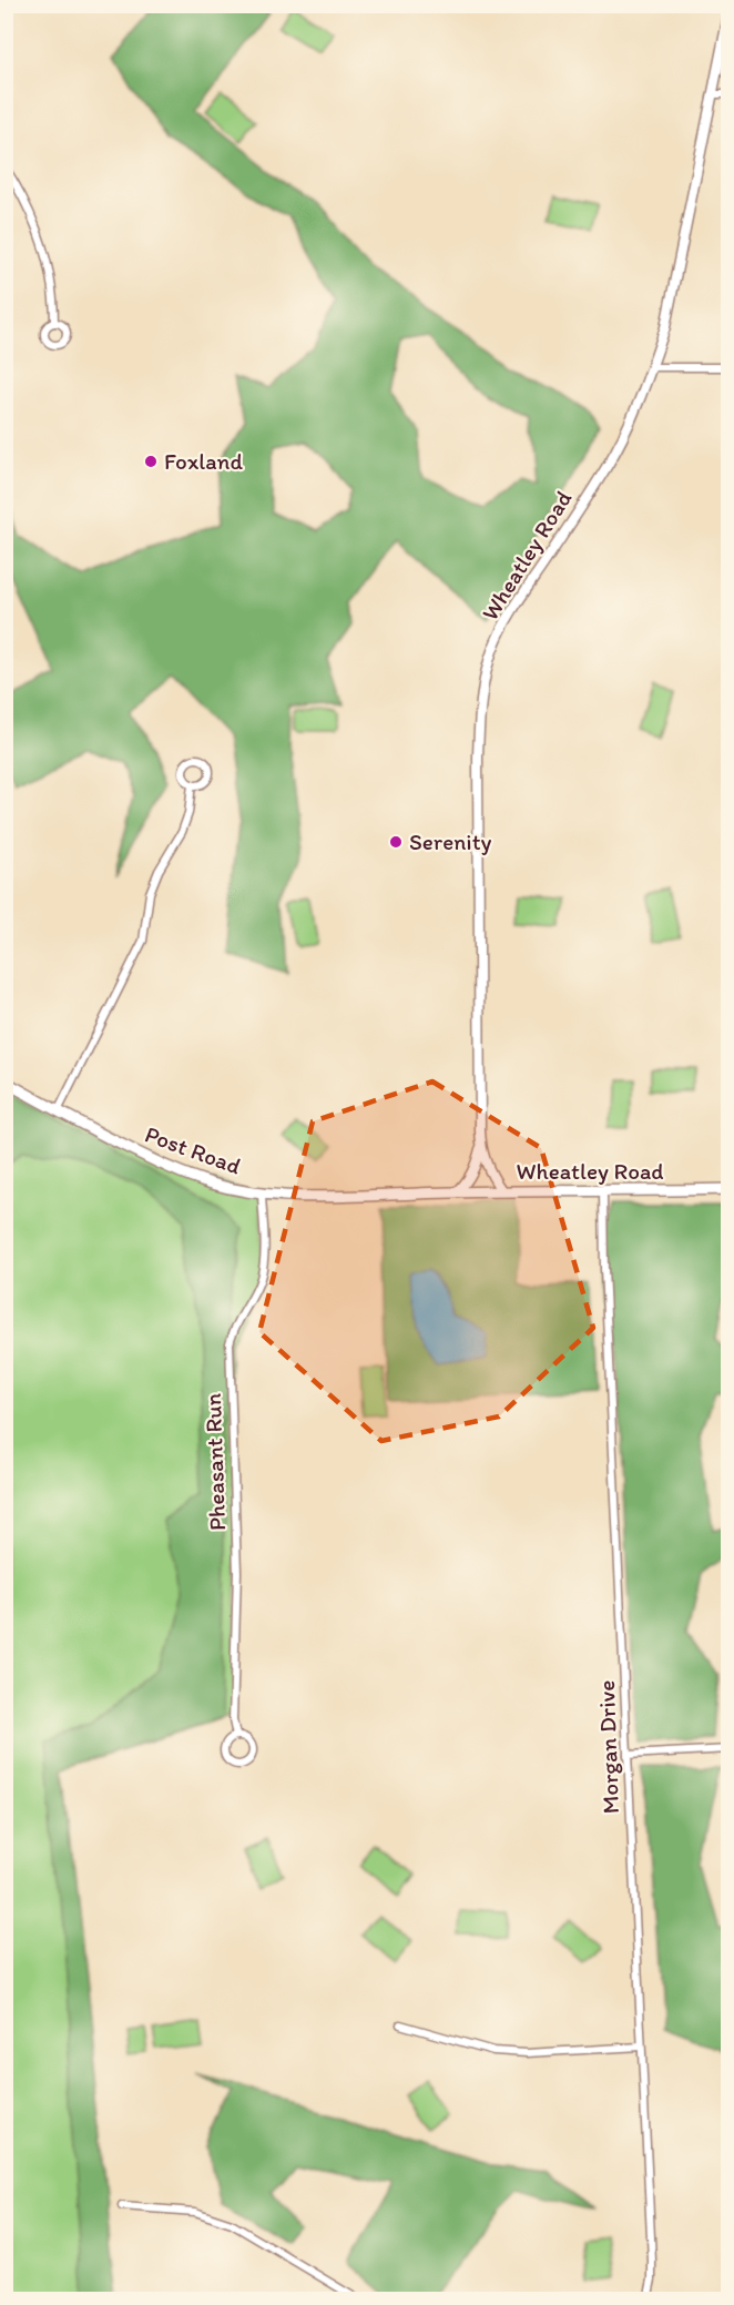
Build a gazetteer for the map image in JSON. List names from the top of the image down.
{
  "streets": {
    "main road": ["Wheatley Road", "Post Road"],
    "street": ["Pheasant Run", "Morgan Drive"]
  },
  "crossings": [
    ["Wheatley Road", "Post Road"],
    ["Wheatley Road", "Morgan Drive"],
    ["Post Road", "Pheasant Run"]
  ],
  "places": ["Foxland", "Serenity"]
}
